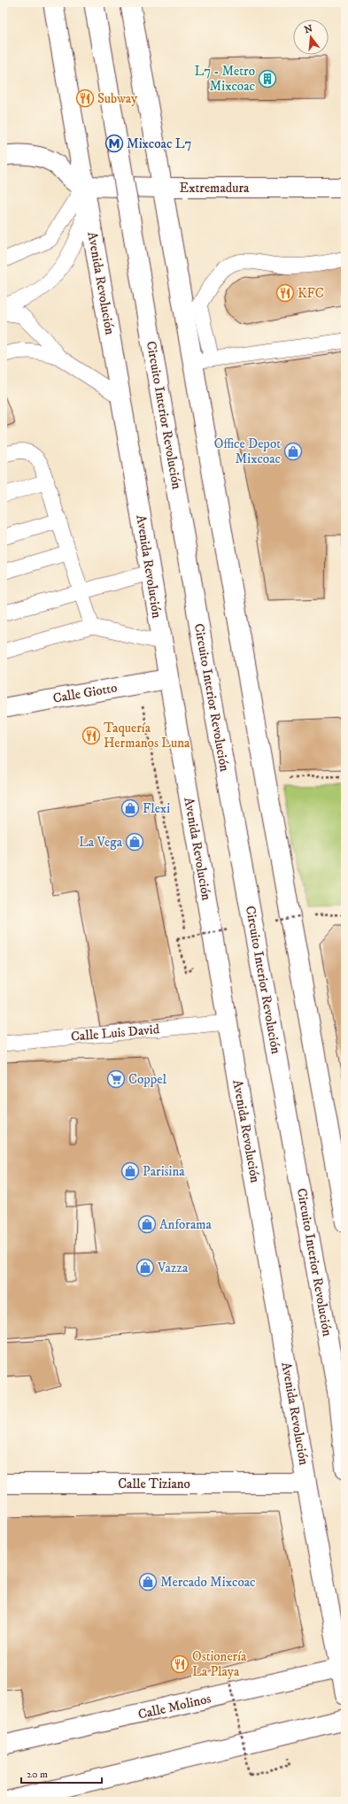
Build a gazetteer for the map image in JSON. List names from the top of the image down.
{
  "streets": {
    "main road": [
      "Extremadura",
      "Avenida Revolución",
      "Circuito Interior Revolución",
      "Calle Giotto",
      "Calle Tiziano",
      "Calle Molinos"
    ],
    "lane": ["Calle Luis David"]
  },
  "crossings": [
    ["Extremadura", "Avenida Revolución"],
    ["Avenida Revolución", "Calle Giotto"],
    ["Avenida Revolución", "Calle Luis David"],
    ["Avenida Revolución", "Calle Tiziano"],
    ["Avenida Revolución", "Calle Molinos"]
  ],
  "places": {
    "building": ["L7 - Metro Mixcoac"],
    "restaurant": [
      "Subway",
      "KFC",
      "Taquería Hermanos Luna",
      "Ostionería La Playa"
    ],
    "metro station": ["Mixcoac L7"],
    "shop": [
      "Office Depot Mixcoac",
      "Flexi",
      "La Vega",
      "Parisina",
      "Anforama",
      "Vazza",
      "Mercado Mixcoac"
    ],
    "supermarket": ["Coppel"]
  },
  "scale_bar": "20 m",
  "north": "top"
}
